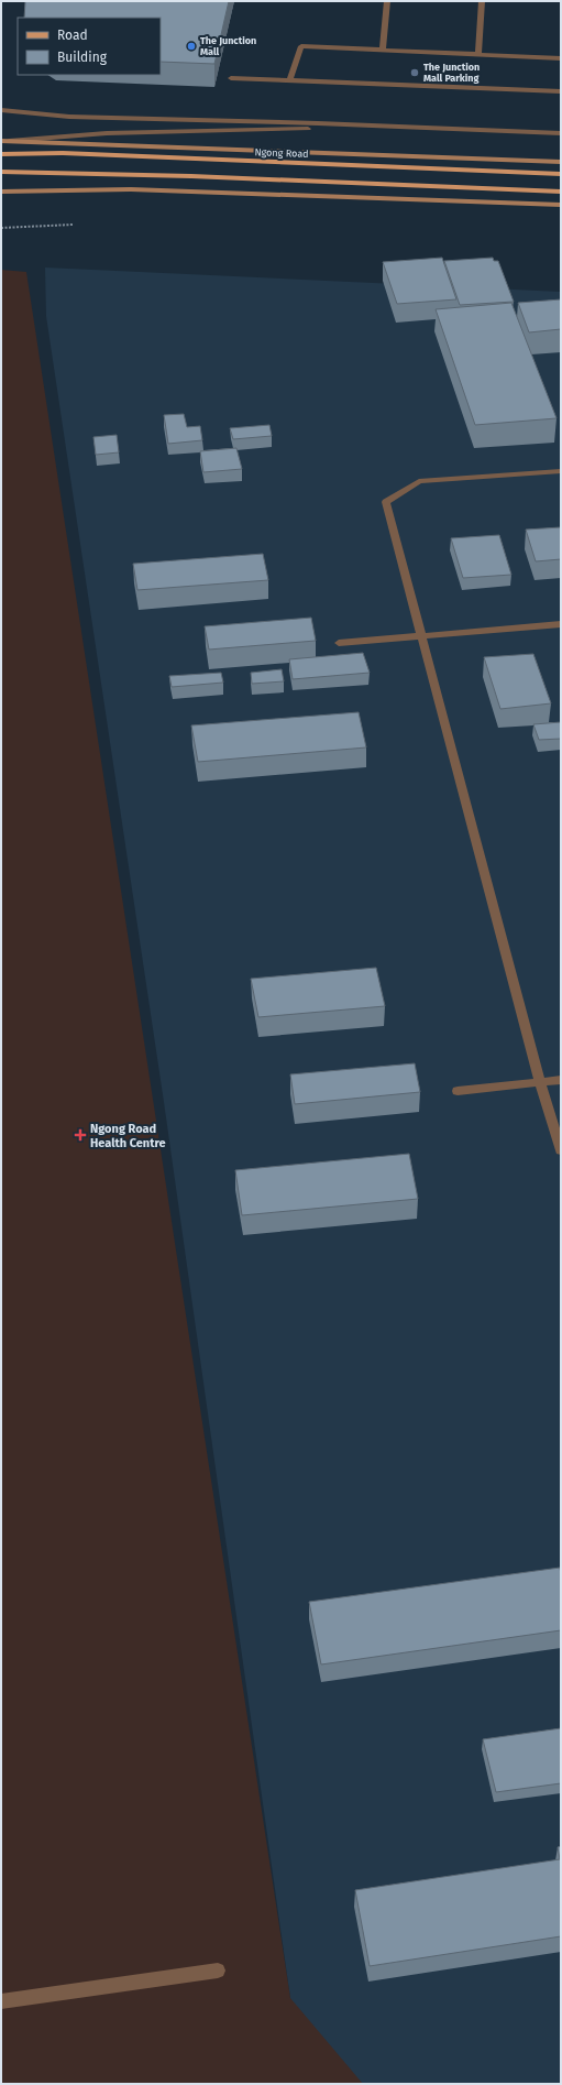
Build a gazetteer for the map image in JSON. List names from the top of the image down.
{
  "streets": {
    "main road": ["Ngong Road"]
  },
  "places": {
    "other": ["The Junction Mall", "The Junction Mall Parking"],
    "health": ["Ngong Road Health Centre"]
  },
  "legend": ["Road", "Building"]
}
